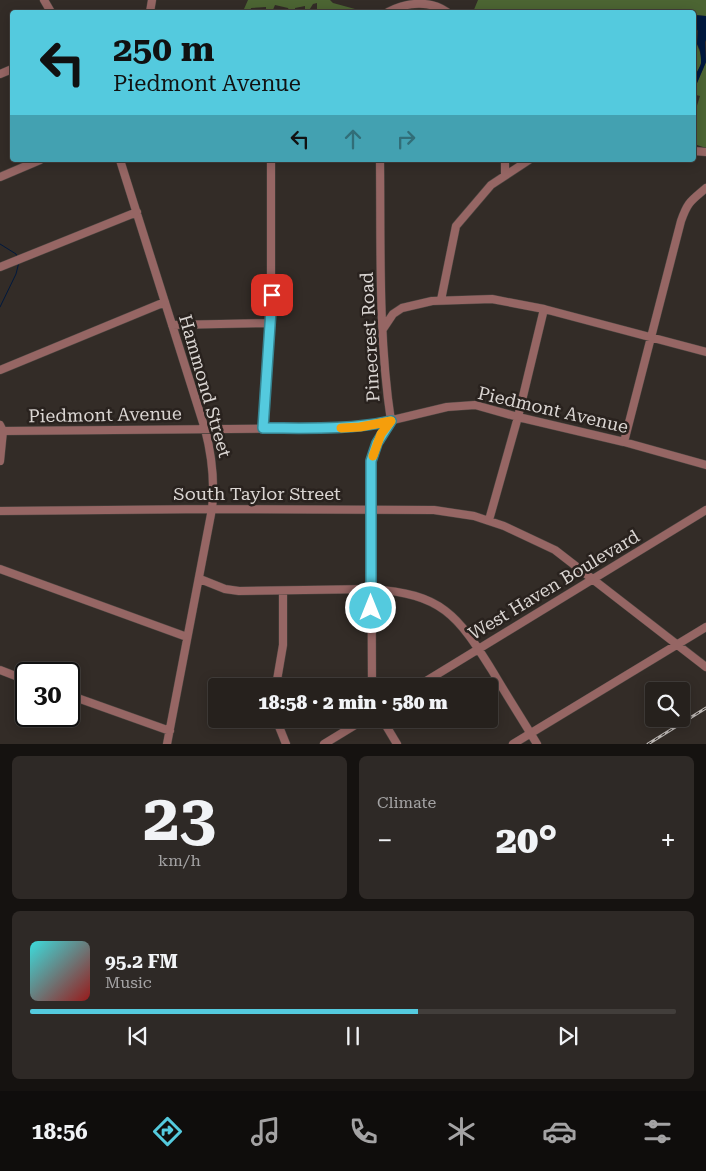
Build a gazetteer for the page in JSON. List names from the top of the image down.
{
  "streets": {
    "street": [
      "Pinecrest Road",
      "Hammond Street",
      "Piedmont Avenue",
      "South Taylor Street",
      "West Haven Boulevard"
    ]
  },
  "crossings": [
    ["Pinecrest Road", "Piedmont Avenue"],
    ["Pinecrest Road", "South Taylor Street"],
    ["Hammond Street", "Piedmont Avenue"],
    ["Hammond Street", "South Taylor Street"],
    ["South Taylor Street", "West Haven Boulevard"]
  ],
  "page": {
    "turn": ["250 m", "Piedmont Avenue"],
    "limit": "30",
    "trip": "18:58 · 2 min · 580 m",
    "tile": [
      ["23", "km/h"],
      "Climate"
    ],
    "heat": ["−", "20°", "+"],
    "song": ["95.2 FM", "Music"],
    "tabs": "18:56"
  }
}
